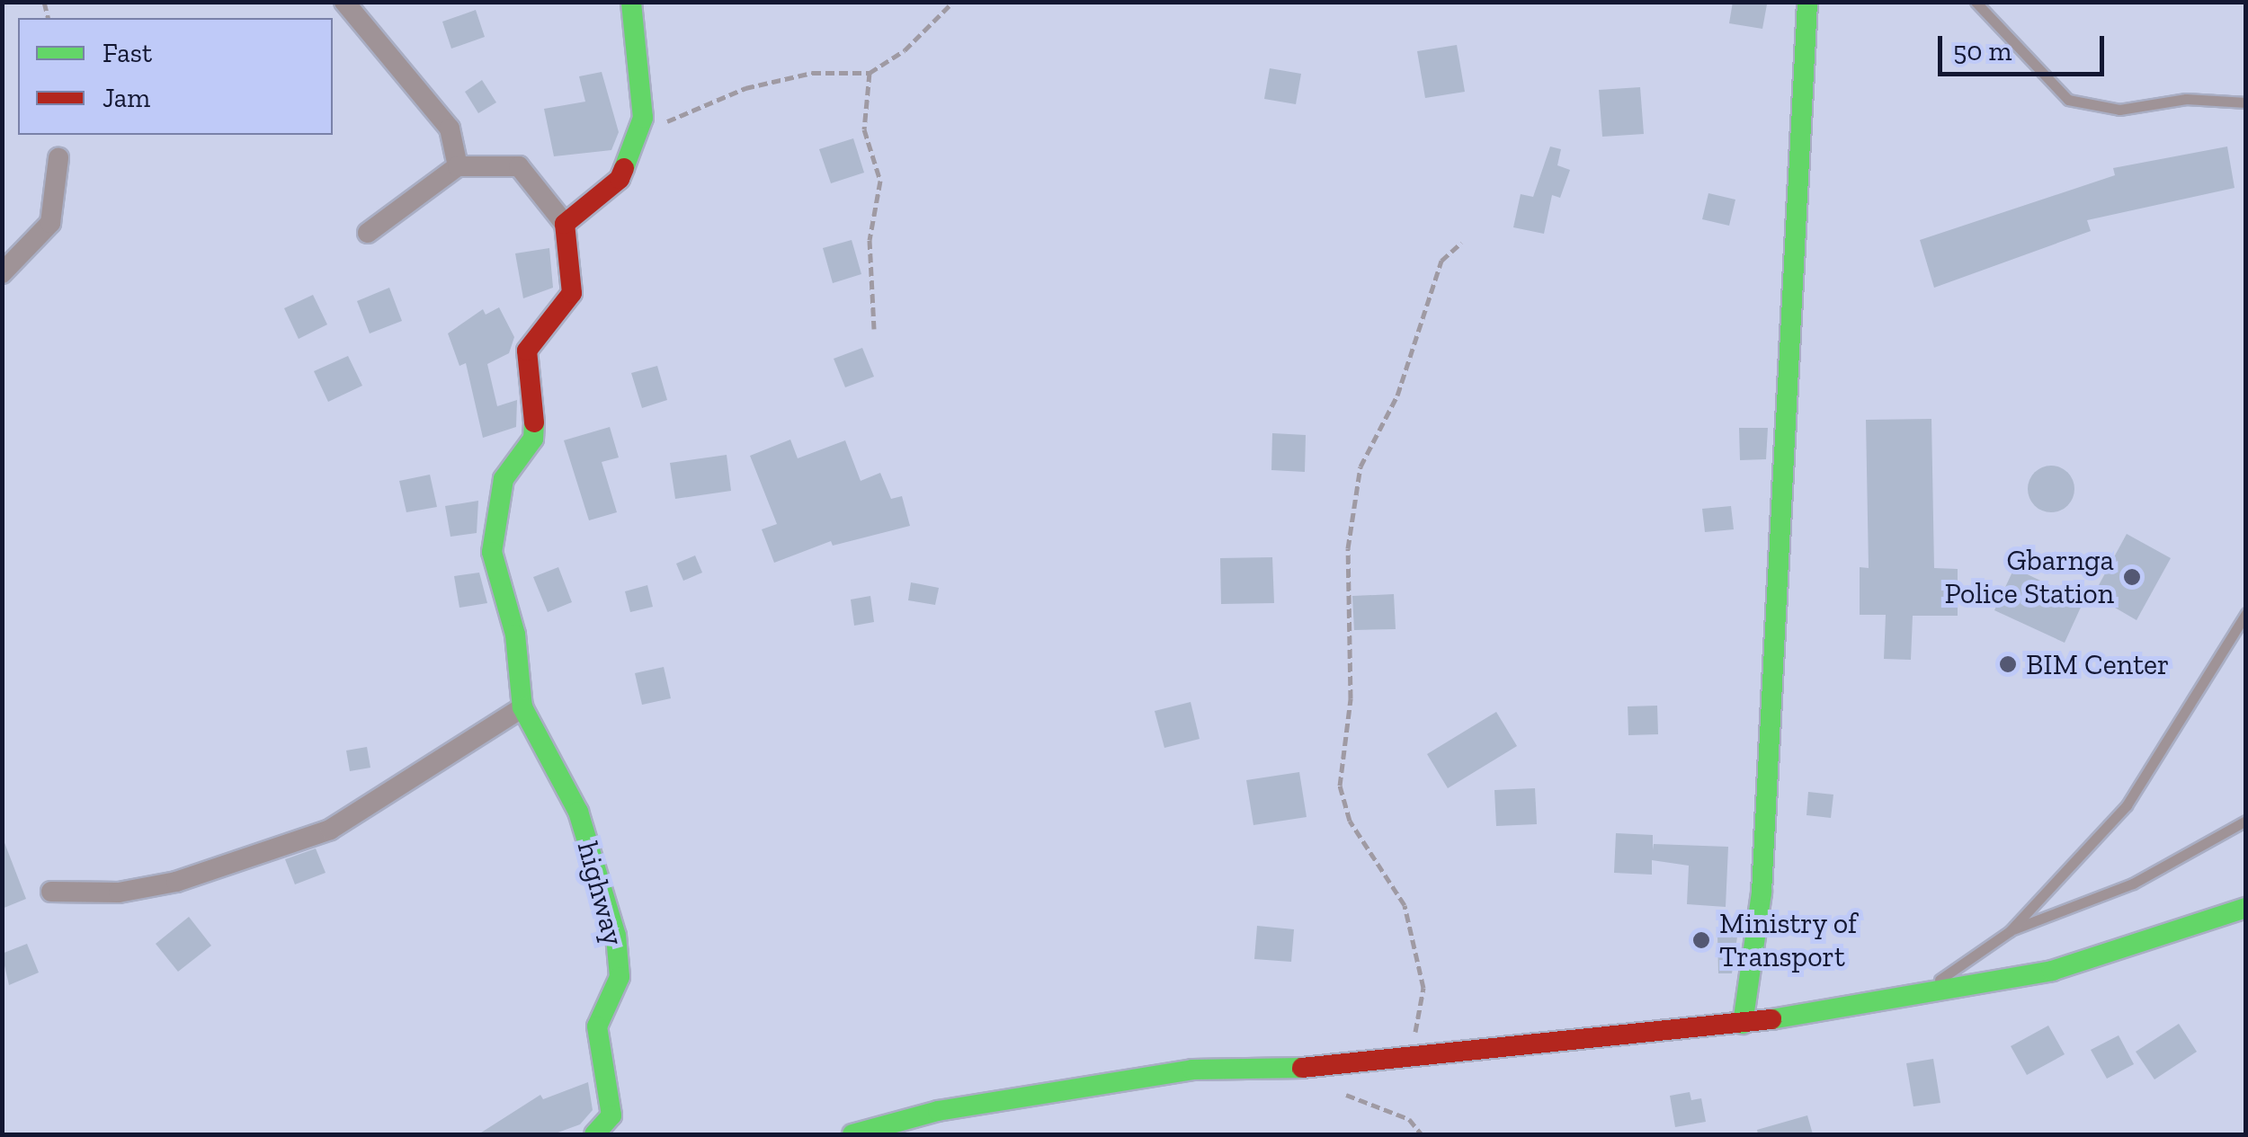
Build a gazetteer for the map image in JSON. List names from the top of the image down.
{
  "streets": {
    "street": ["highway"]
  },
  "places": ["Gbarnga Police Station", "BIM Center", "Ministry of Transport"],
  "legend": ["Fast", "Jam"],
  "scale_bar": "50 m"
}
